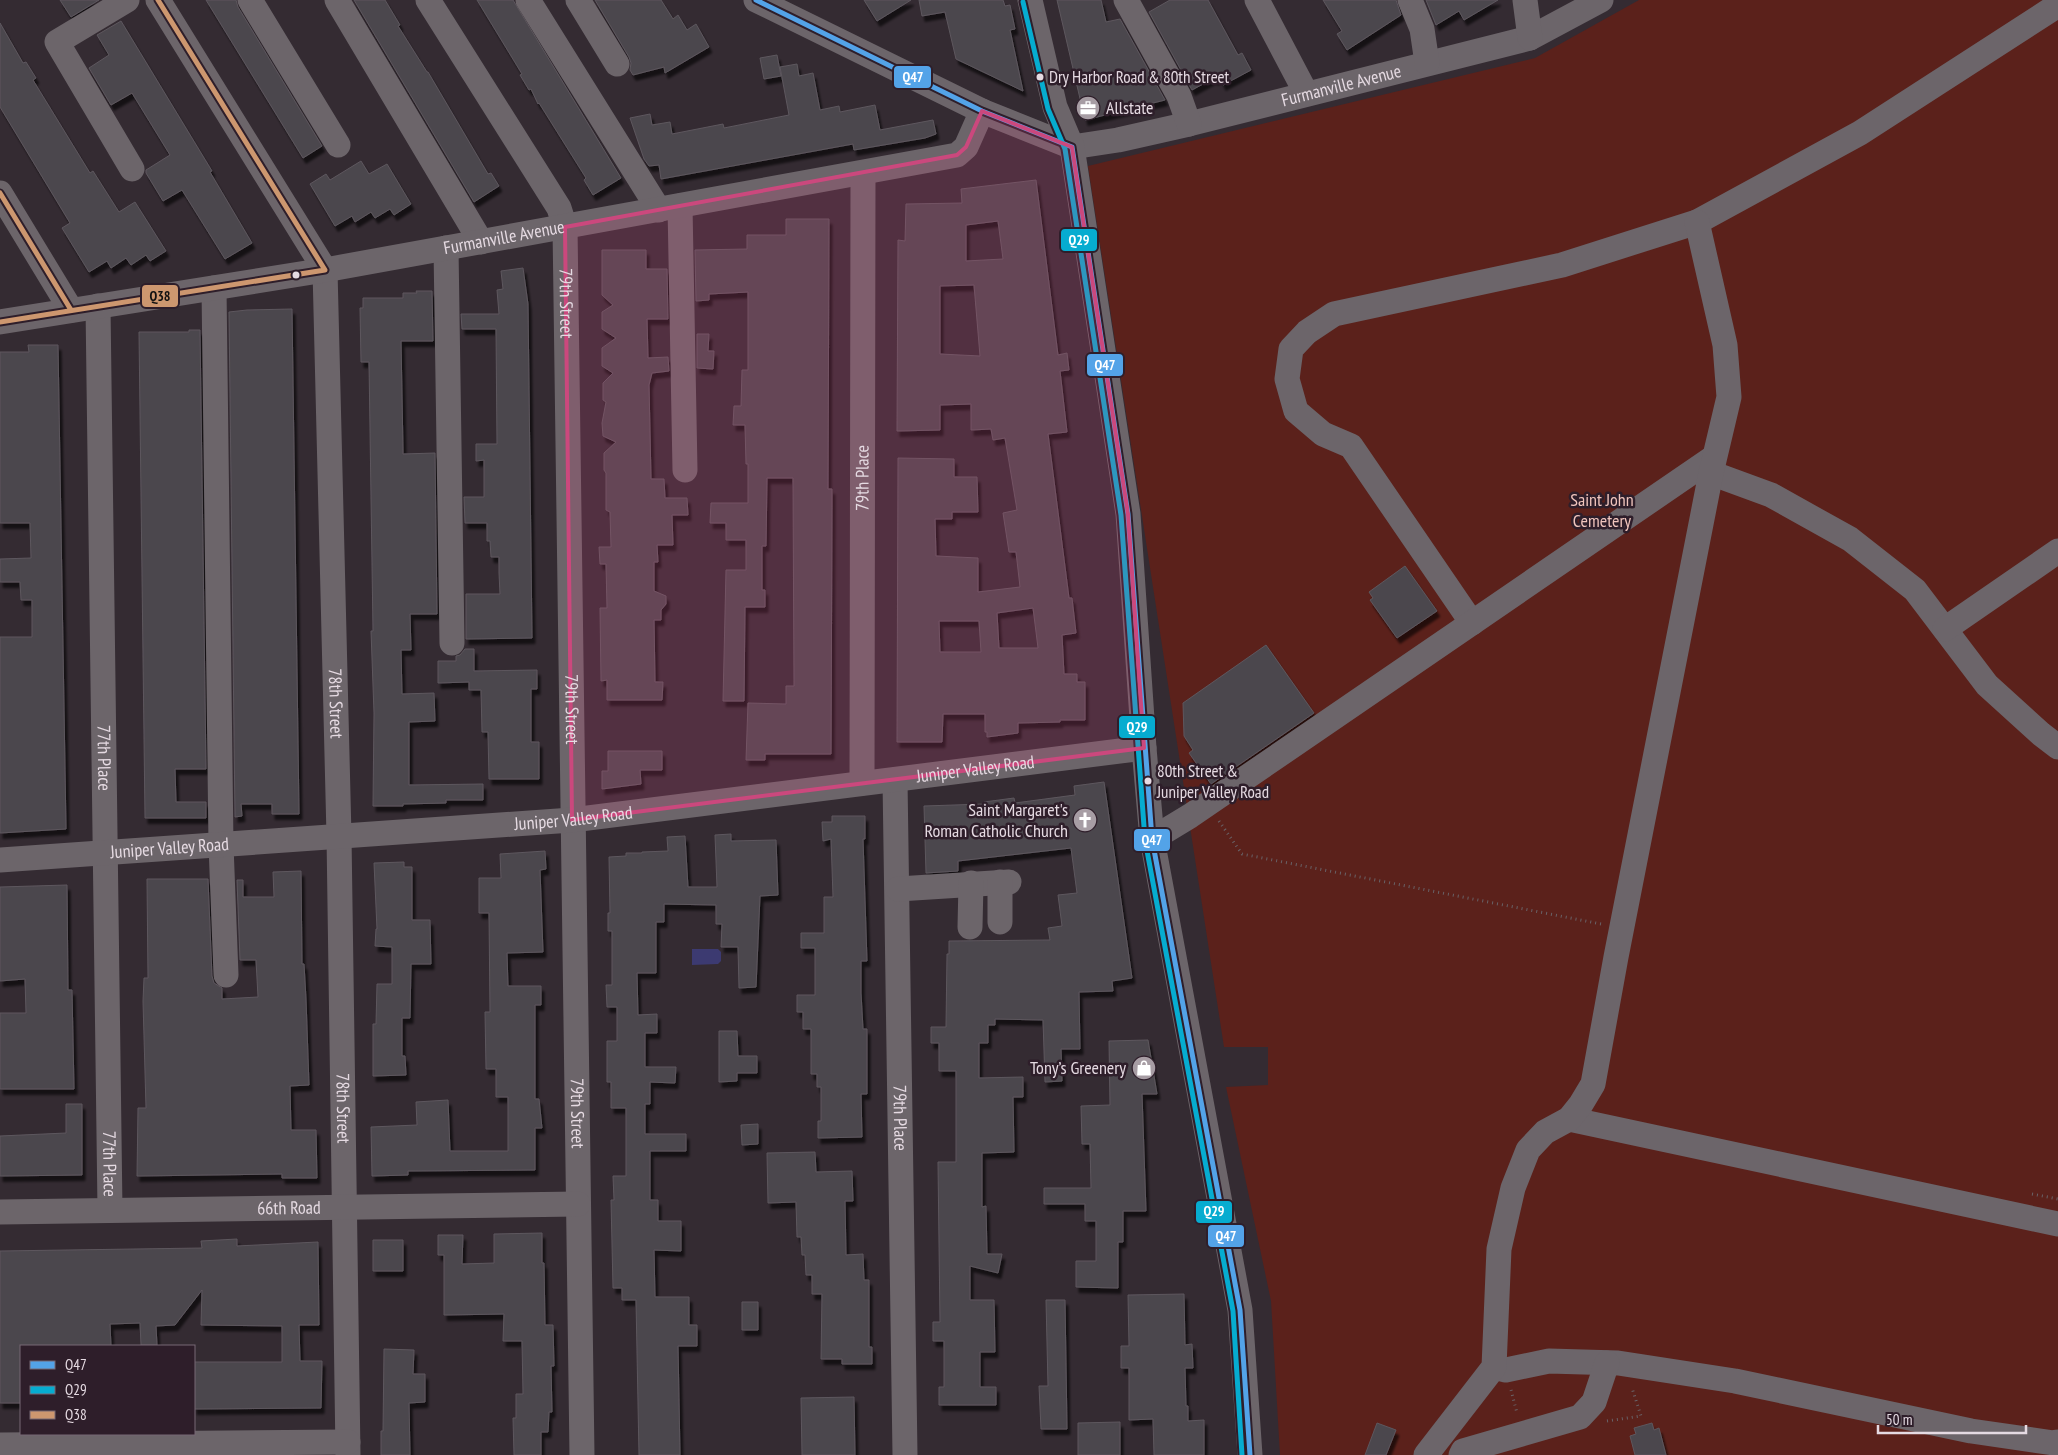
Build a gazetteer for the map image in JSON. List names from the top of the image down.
{
  "streets": {
    "street": [
      "Furmanville Avenue",
      "79th Street",
      "79th Place",
      "78th Street",
      "77th Place",
      "Juniper Valley Road",
      "66th Road"
    ]
  },
  "crossings": [
    ["Furmanville Avenue", "79th Street"],
    ["Furmanville Avenue", "79th Place"],
    ["Furmanville Avenue", "78th Street"],
    ["Furmanville Avenue", "77th Place"],
    ["79th Street", "Juniper Valley Road"],
    ["79th Street", "66th Road"],
    ["79th Place", "Juniper Valley Road"],
    ["78th Street", "Juniper Valley Road"],
    ["78th Street", "66th Road"],
    ["77th Place", "Juniper Valley Road"],
    ["77th Place", "66th Road"]
  ],
  "parks": ["Saint John Cemetery"],
  "places": {
    "other": ["Dry Harbor Road & 80th Street", "80th Street & Juniper Valley Road"],
    "office": ["Allstate"],
    "church": ["Saint Margaret's Roman Catholic Church"],
    "shop": ["Tony’s Greenery"]
  },
  "lines": ["transit line Q47", "transit line Q38", "transit line Q29"],
  "legend": ["Q47", "Q29", "Q38"],
  "scale_bar": "50 m"
}
